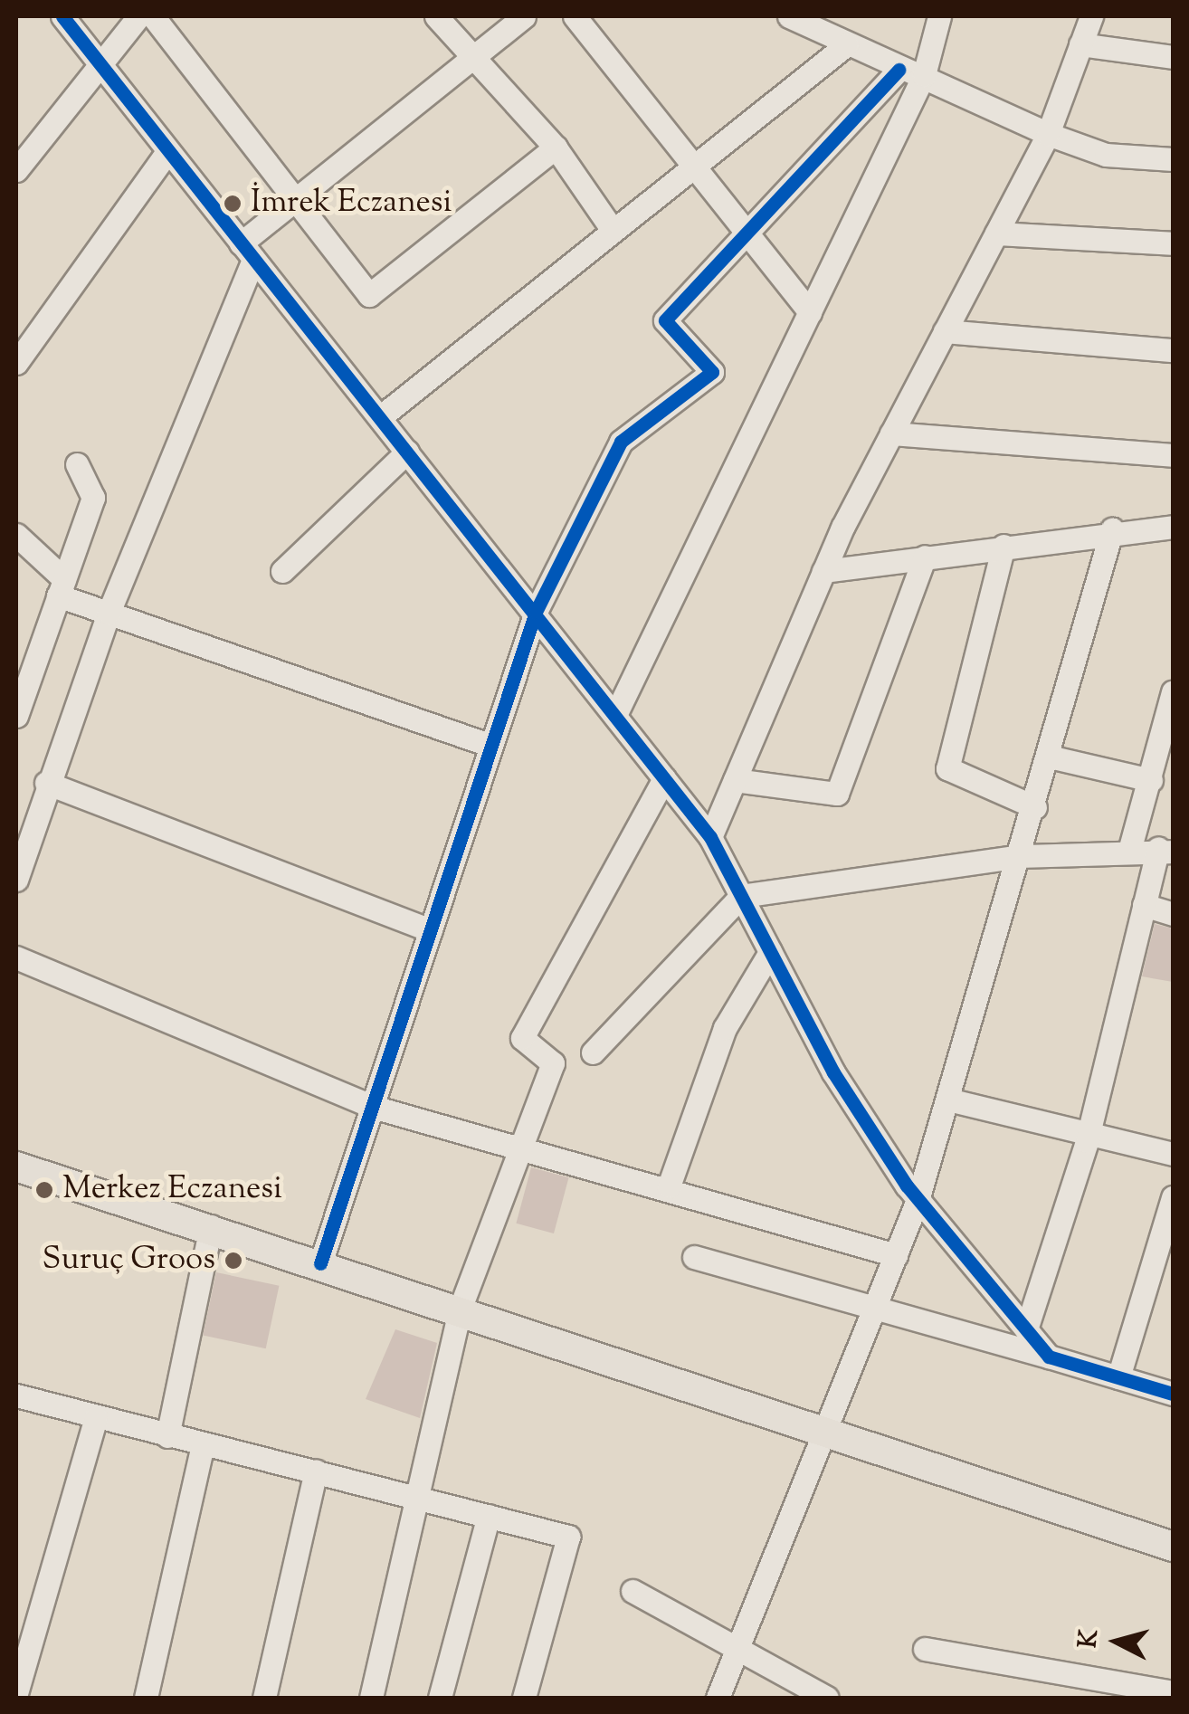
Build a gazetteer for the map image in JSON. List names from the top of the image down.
{
  "places": ["İmrek Eczanesi", "Merkez Eczanesi", "Suruç Groos"],
  "north": "left"
}
